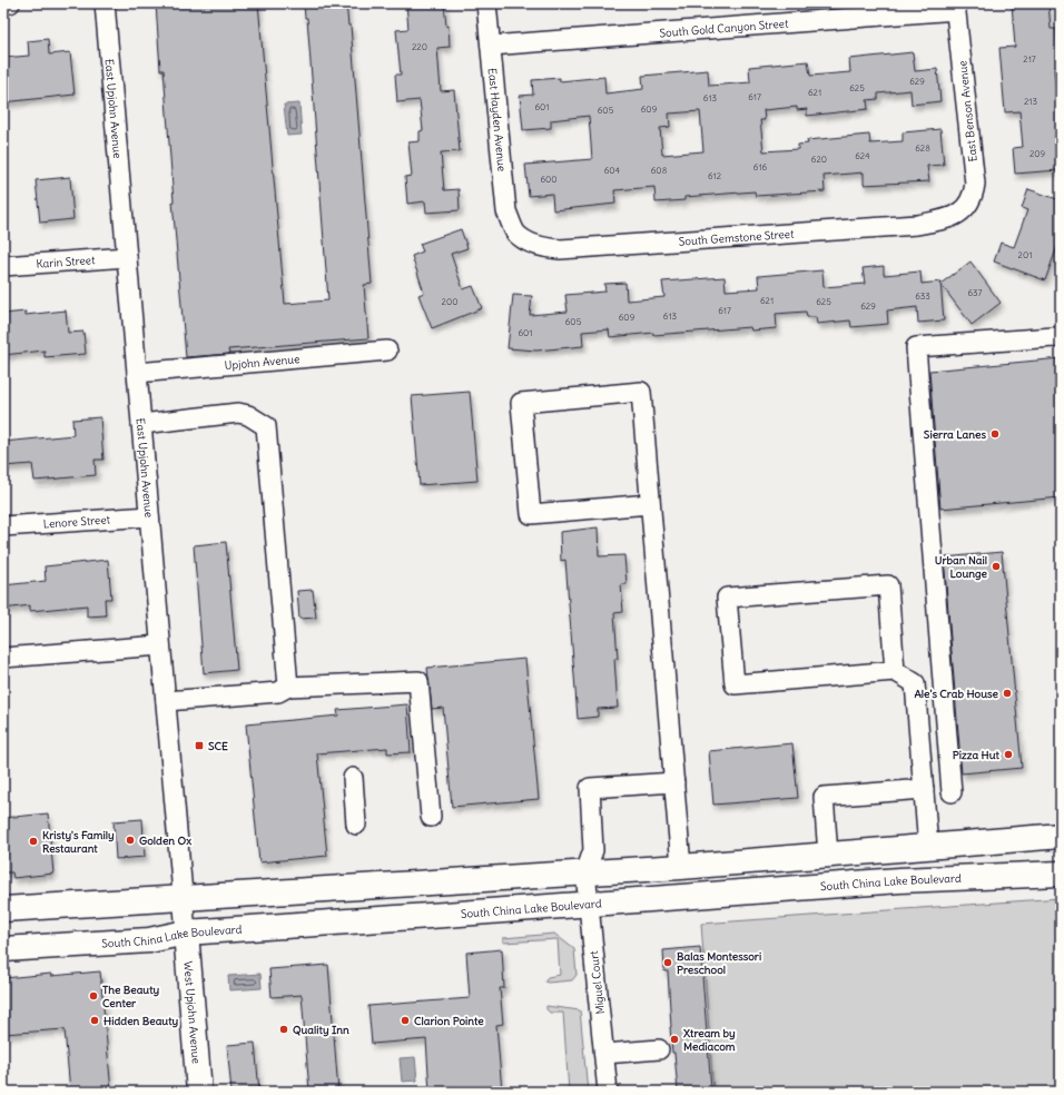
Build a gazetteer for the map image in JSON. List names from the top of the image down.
{
  "streets": {
    "main road": ["South China Lake Boulevard", "West Upjohn Avenue"],
    "street": [
      "South Gold Canyon Street",
      "East Upjohn Avenue",
      "East Benson Avenue",
      "East Hayden Avenue",
      "South Gemstone Street",
      "Karin Street",
      "Upjohn Avenue",
      "Lenore Street",
      "Miguel Court"
    ]
  },
  "crossings": [
    ["South Gold Canyon Street", "East Benson Avenue"],
    ["South Gold Canyon Street", "East Hayden Avenue"],
    ["East Upjohn Avenue", "Karin Street"],
    ["East Upjohn Avenue", "Upjohn Avenue"],
    ["East Upjohn Avenue", "Lenore Street"],
    ["East Upjohn Avenue", "South China Lake Boulevard"],
    ["East Upjohn Avenue", "West Upjohn Avenue"],
    ["East Benson Avenue", "South Gemstone Street"],
    ["East Hayden Avenue", "South Gemstone Street"],
    ["South China Lake Boulevard", "Miguel Court"],
    ["South China Lake Boulevard", "West Upjohn Avenue"]
  ],
  "places": {
    "other": [
      "Sierra Lanes",
      "Urban Nail Lounge",
      "Ale's Crab House",
      "Pizza Hut",
      "Golden Ox",
      "Kristy's Family Restaurant",
      "Balas Montessori Preschool",
      "The Beauty Center",
      "Hidden Beauty",
      "Clarion Pointe",
      "Quality Inn",
      "Xtream by Mediacom"
    ],
    "transit": ["SCE"]
  },
  "house_numbers": [
    "220",
    "217",
    "629",
    "625",
    "621",
    "617",
    "613",
    "213",
    "601",
    "609",
    "605",
    "628",
    "209",
    "624",
    "620",
    "616",
    "604",
    "608",
    "612",
    "600",
    "201",
    "637",
    "633",
    "621",
    "200",
    "625",
    "629",
    "617",
    "613",
    "609",
    "605",
    "601"
  ]
}
